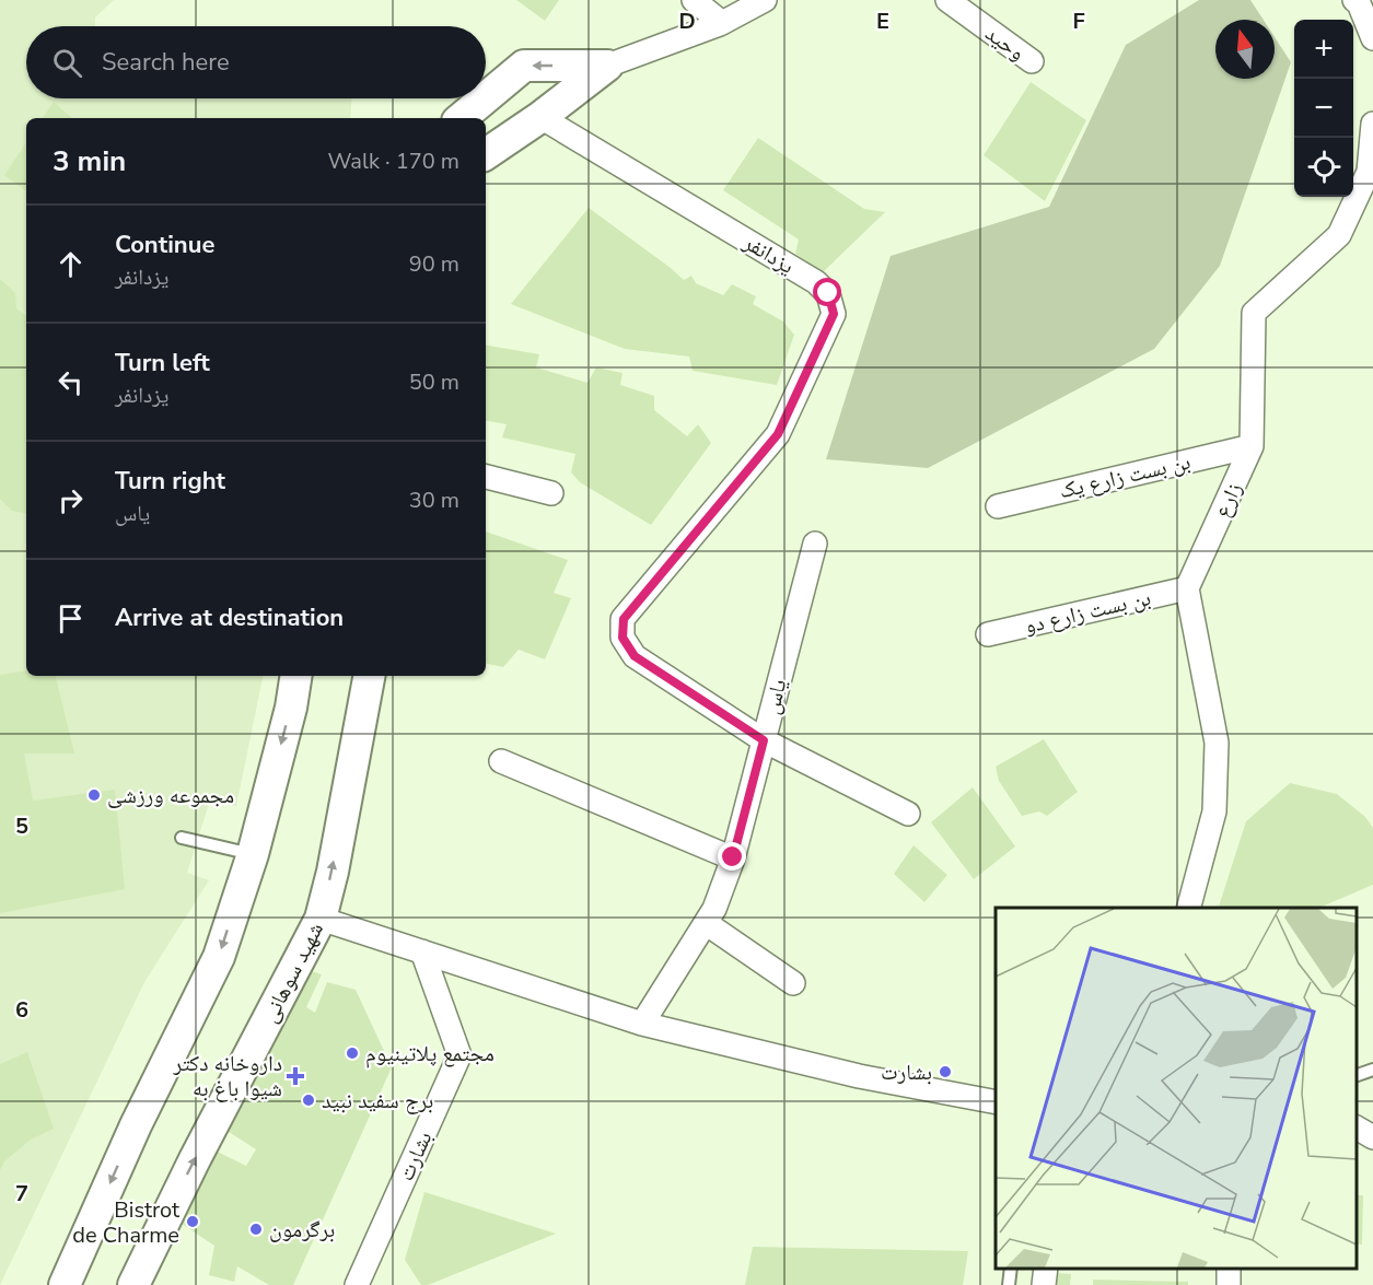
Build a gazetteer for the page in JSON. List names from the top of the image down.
{
  "streets": {
    "main road": ["شهید سوهانی"],
    "street": [
      "وحید",
      "یزدانفر",
      "بن بست زارع یک",
      "زارع",
      "بن بست زارع دو",
      "یاس",
      "بشارت"
    ]
  },
  "crossings": [
    ["یزدانفر", "یاس"],
    ["بن بست زارع یک", "زارع"],
    ["زارع", "بن بست زارع دو"]
  ],
  "places": {
    "other": [
      "مجموعه ورزشی",
      "مجتمع پلاتینیوم",
      "بشارت",
      "برج سفید نبید",
      "Bistrot de Charme",
      "برگرمون"
    ],
    "health": ["داروخانه دکتر شیوا باغ به"]
  },
  "north": "top",
  "page": {
    "map_buttons": ["+", "−"],
    "search": "Search here",
    "heading": ["3 min", "Walk · 170 m"],
    "list": [
      ["Continue", "یزدانفر", "90 m"],
      ["Turn left", "یزدانفر", "50 m"],
      ["Turn right", "یاس", "30 m"],
      "Arrive at destination"
    ]
  },
  "grid": {
    "columns": ["D", "E", "F"],
    "rows": ["5", "6", "7"]
  }
}
